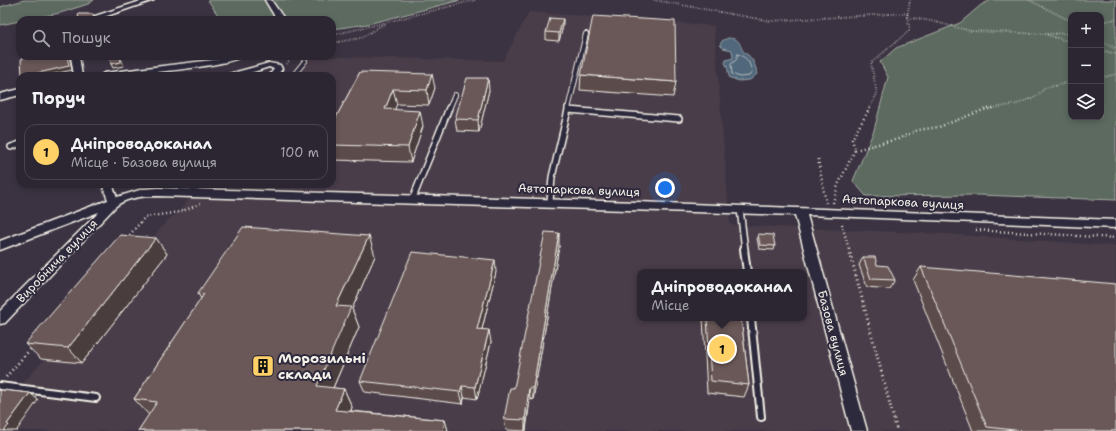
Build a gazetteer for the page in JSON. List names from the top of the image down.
{
  "streets": {
    "street": ["Автопаркова вулиця", "Виробнича вулиця", "Базова вулиця"]
  },
  "crossings": [
    ["Автопаркова вулиця", "Виробнича вулиця"],
    ["Автопаркова вулиця", "Базова вулиця"]
  ],
  "places": {
    "building": ["Морозильні склади"]
  },
  "page": {
    "map_buttons": ["+", "−"],
    "search": "Пошук",
    "heading": "Поруч",
    "list": [
      {
        "mark": "1",
        "name": "Дніпроводоканал",
        "note": "Місце · Базова вулиця",
        "value": "100 m"
      }
    ],
    "popup": ["Дніпроводоканал", "Місце"],
    "pins": "1"
  }
}
